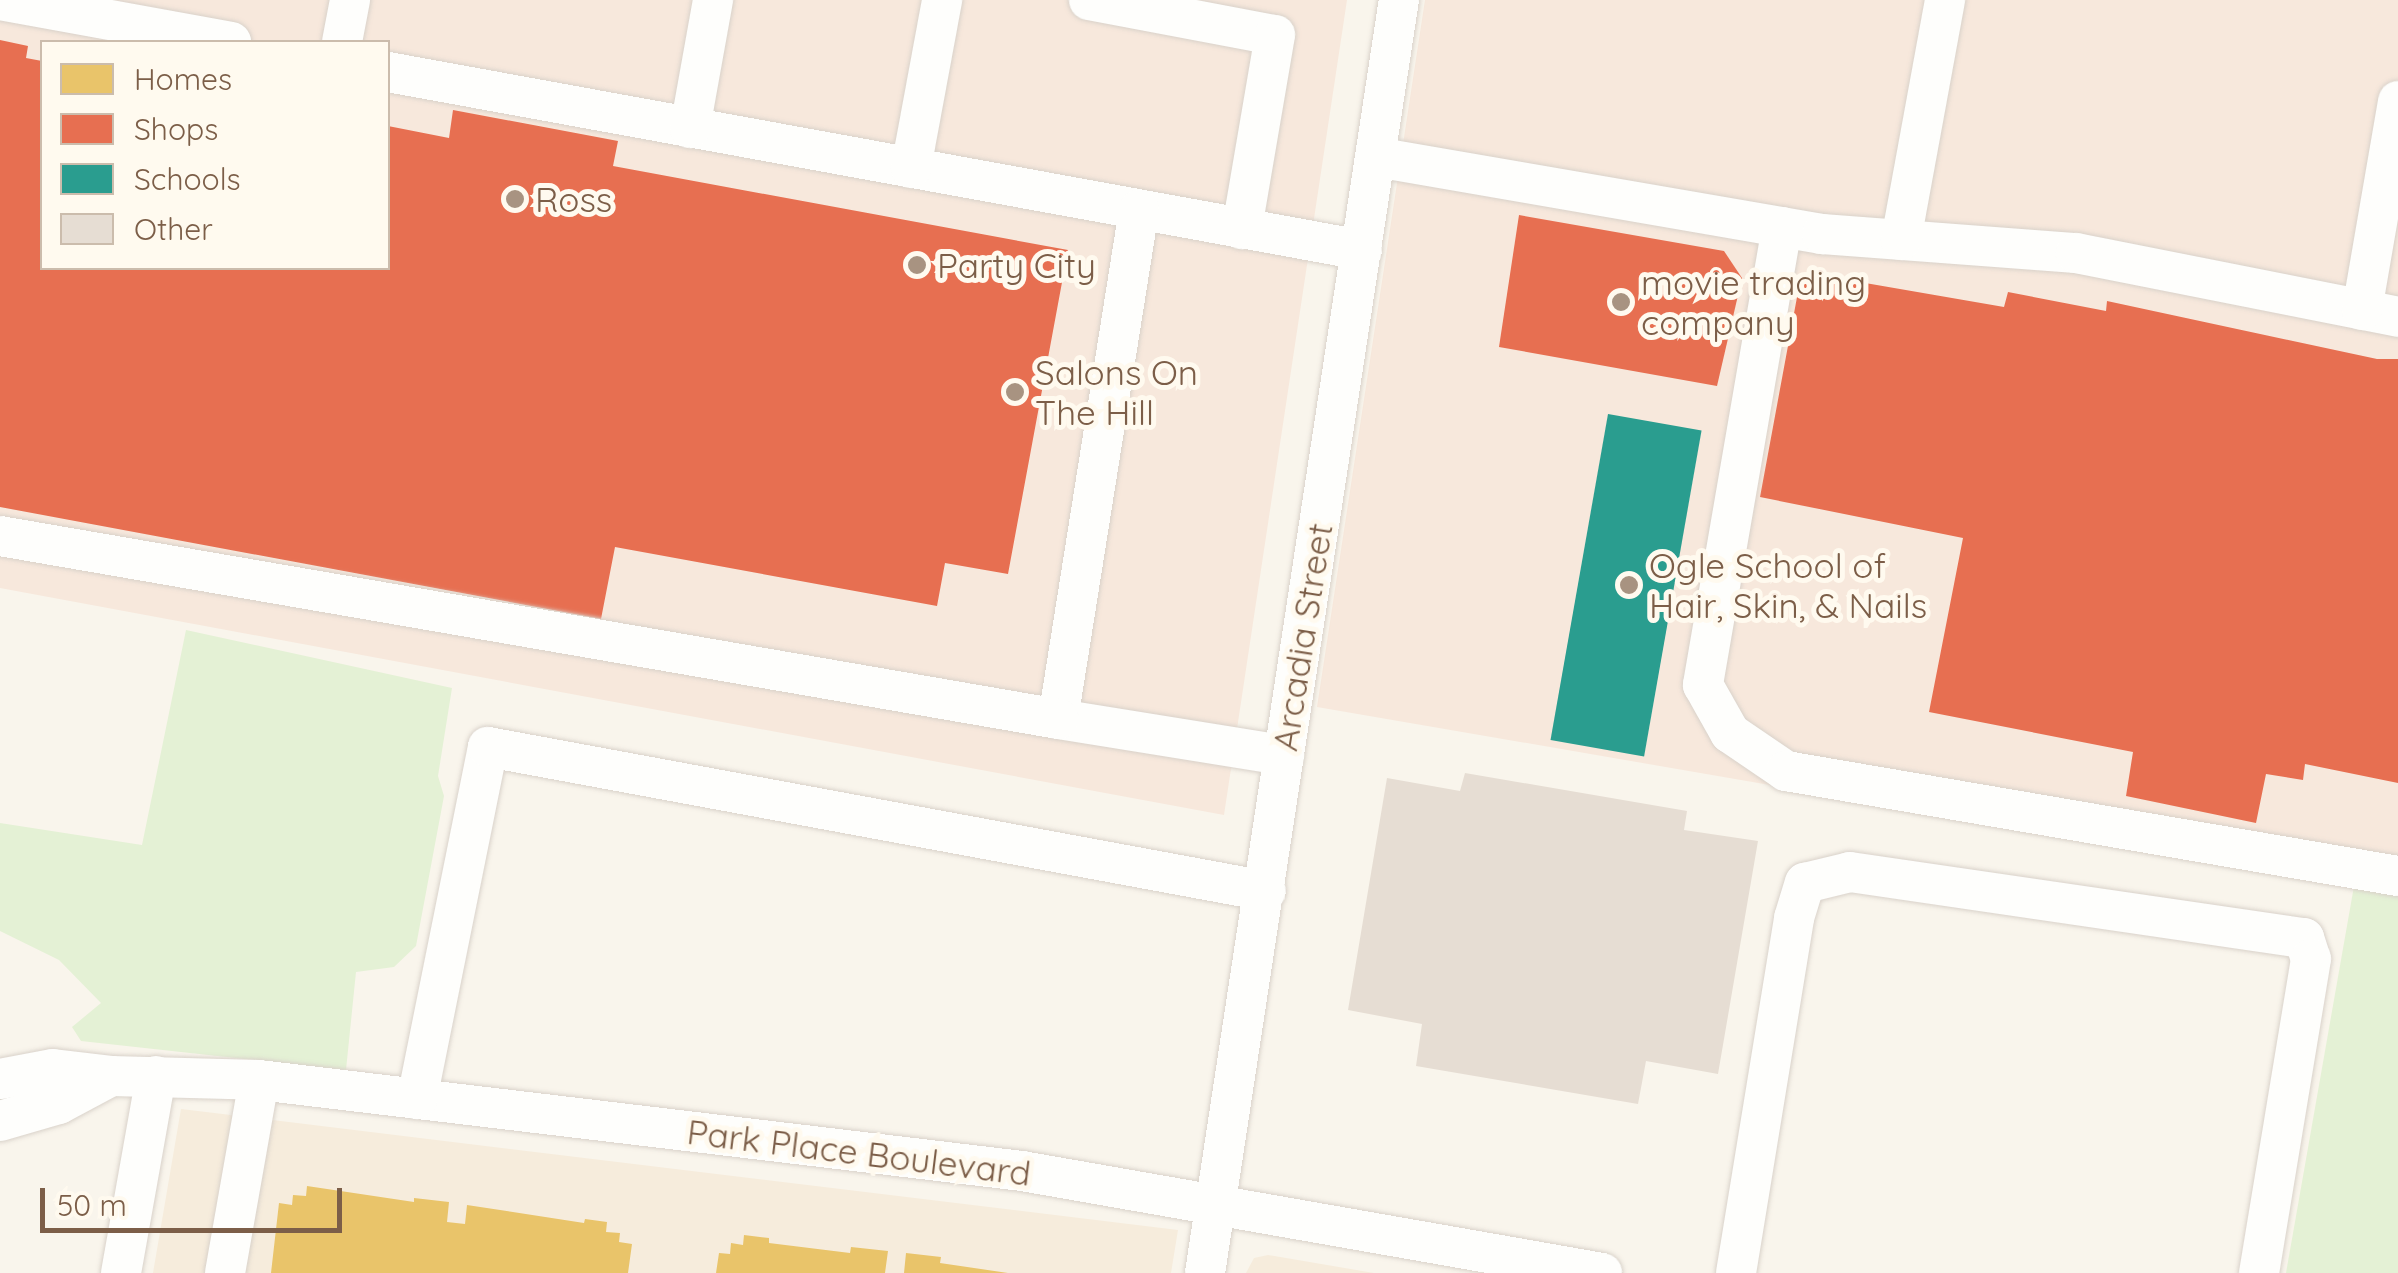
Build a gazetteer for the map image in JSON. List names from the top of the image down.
{
  "streets": {
    "street": ["Arcadia Street", "Park Place Boulevard"]
  },
  "crossings": [
    ["Arcadia Street", "Park Place Boulevard"]
  ],
  "places": [
    "Ross",
    "Party City",
    "movie trading company",
    "Salons On The Hill",
    "Ogle School of Hair, Skin, & Nails"
  ],
  "legend": [
    "Homes",
    "Shops",
    "Schools",
    "Other"
  ],
  "scale_bar": "50 m"
}
